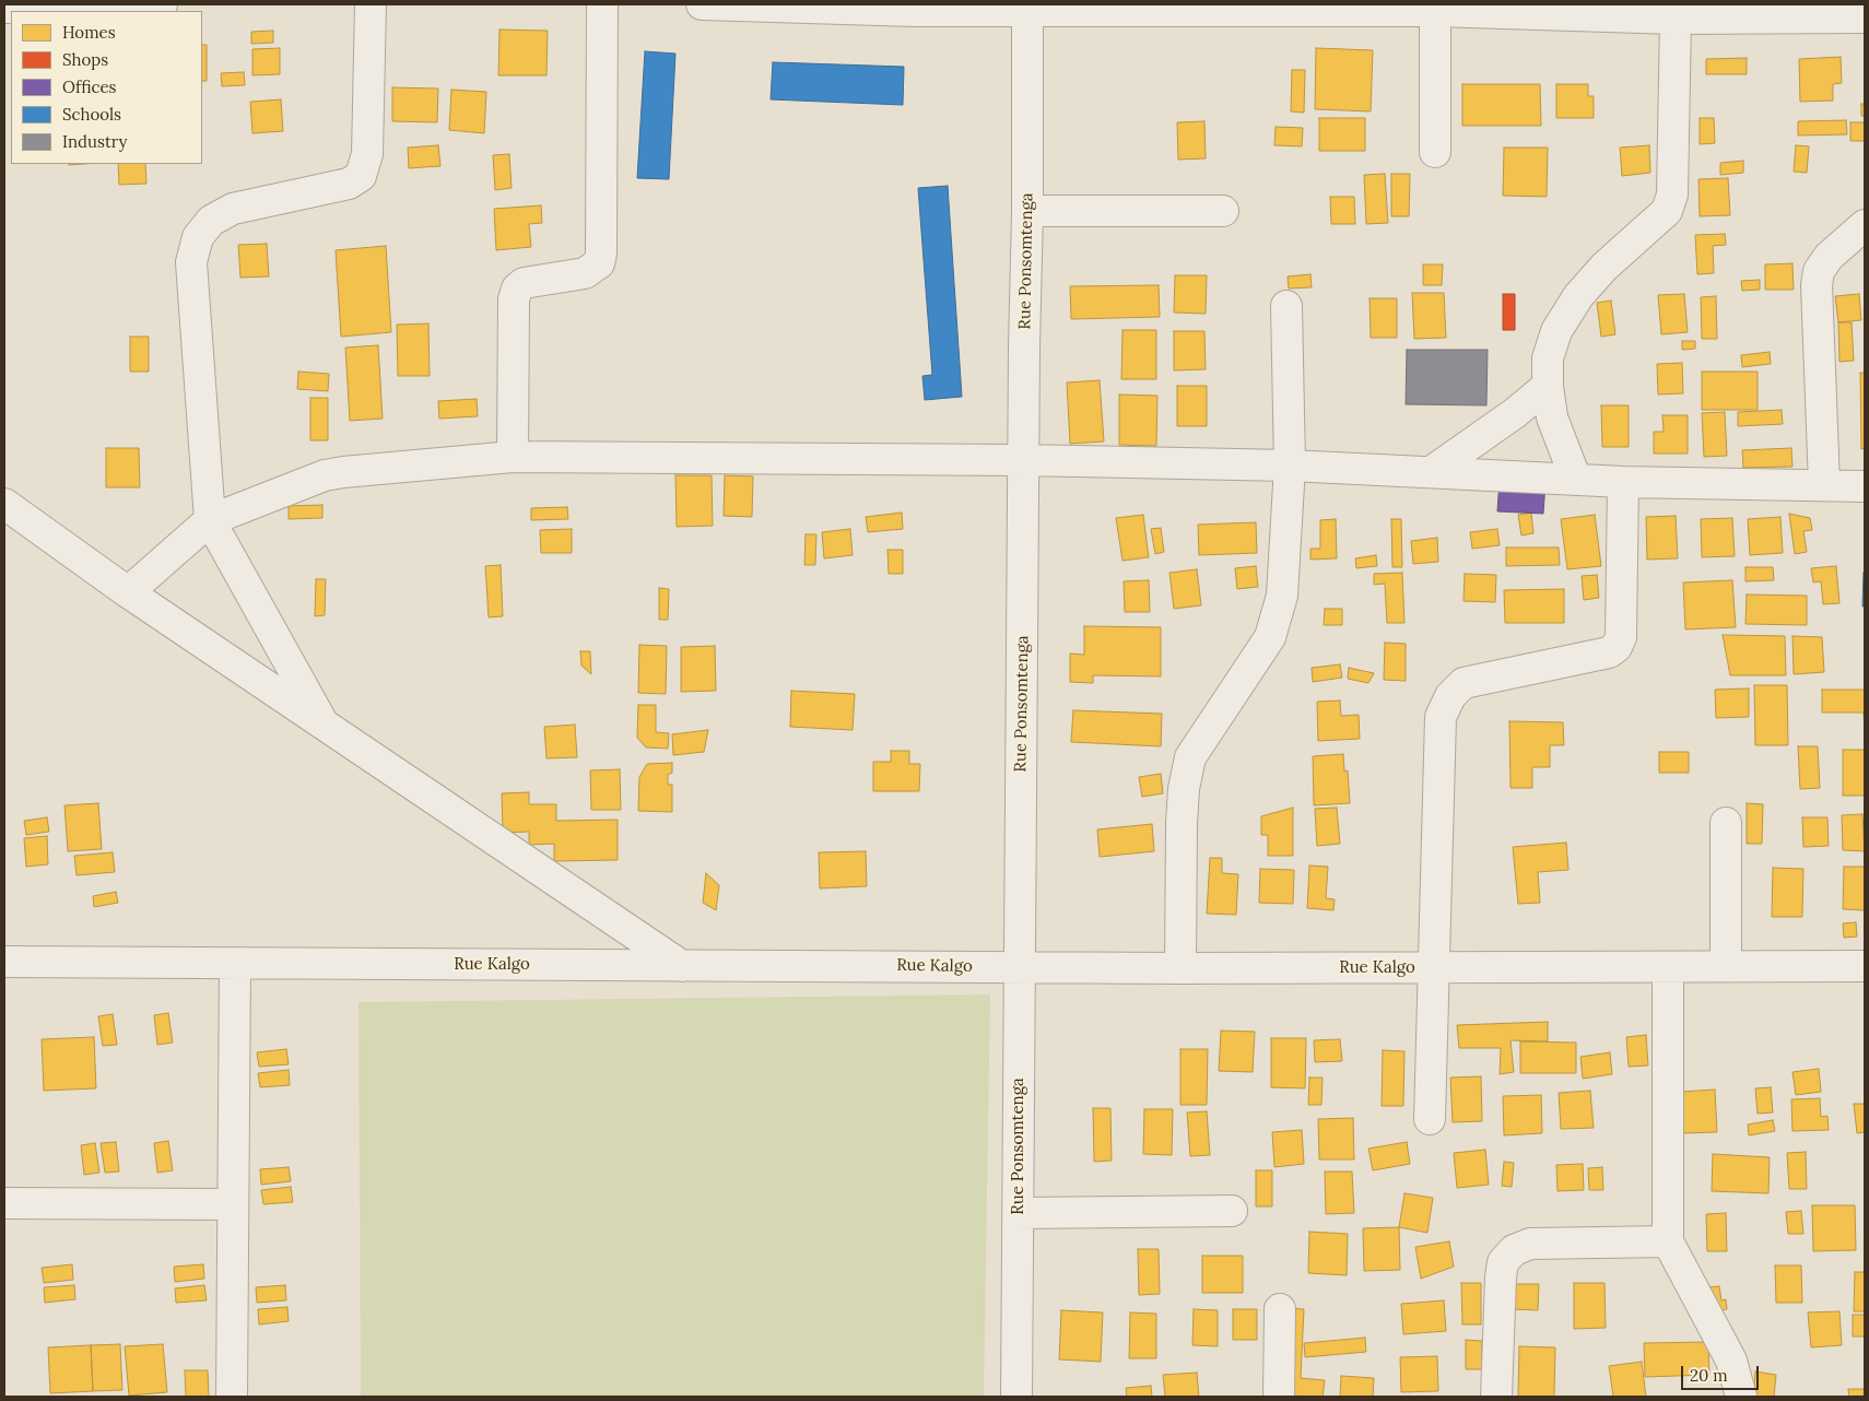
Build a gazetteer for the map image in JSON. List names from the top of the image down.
{
  "streets": {
    "street": ["Rue Ponsomtenga", "Rue Kalgo"]
  },
  "crossings": [
    ["Rue Ponsomtenga", "Rue Kalgo"]
  ],
  "legend": [
    "Homes",
    "Shops",
    "Offices",
    "Schools",
    "Industry"
  ],
  "scale_bar": "20 m"
}
